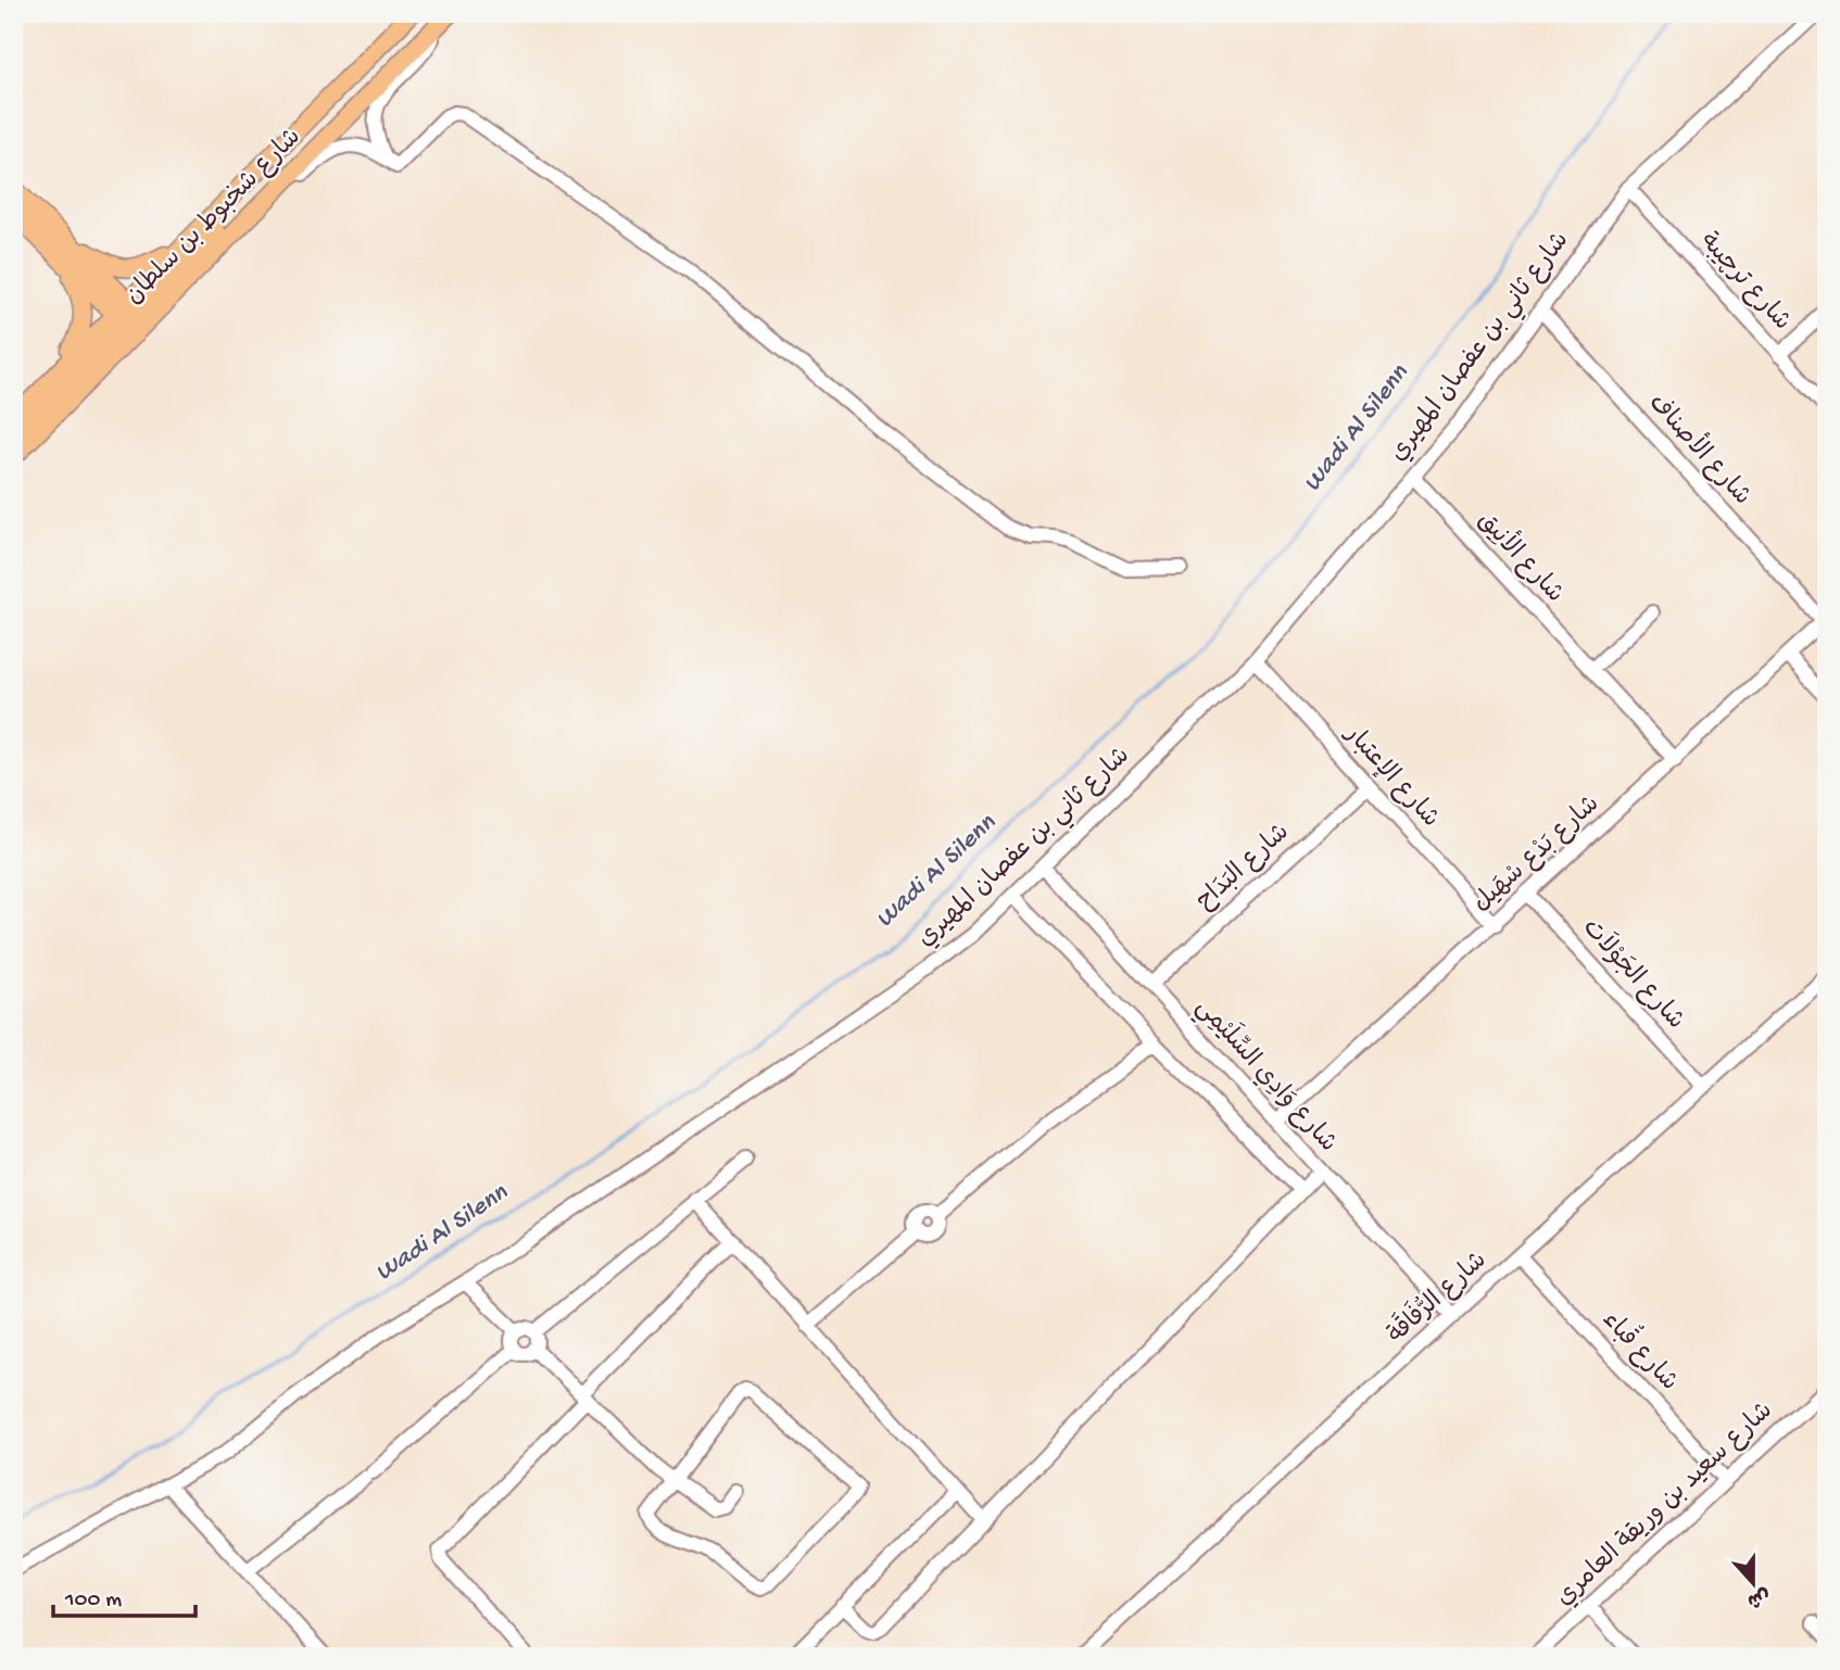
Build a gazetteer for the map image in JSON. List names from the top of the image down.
{
  "streets": {
    "main road": ["شارع شخبوط بن سلطان"],
    "street": [
      "شارع ترچيبة",
      "شارع ثاني بن عفصان المهيري",
      "شارع الأصناف",
      "شارع الأنِيق",
      "شارع الإعتبار",
      "شارع بَدْع سْهَيل",
      "شارع البَدَاح",
      "شارع الجَوْلاَت",
      "شارع وَادِي السِّلَيْمِي",
      "شارع الرُّفَاقَة",
      "شارع قُباء",
      "شارع سعيد بن وريقة العامري"
    ]
  },
  "crossings": [
    ["شارع ترچيبة", "شارع ثاني بن عفصان المهيري"],
    ["شارع ثاني بن عفصان المهيري", "شارع الأصناف"],
    ["شارع ثاني بن عفصان المهيري", "شارع الأنِيق"],
    ["شارع ثاني بن عفصان المهيري", "شارع الإعتبار"],
    ["شارع ثاني بن عفصان المهيري", "شارع وَادِي السِّلَيْمِي"],
    ["شارع الأصناف", "شارع بَدْع سْهَيل"],
    ["شارع الأنِيق", "شارع بَدْع سْهَيل"],
    ["شارع الإعتبار", "شارع بَدْع سْهَيل"],
    ["شارع الإعتبار", "شارع البَدَاح"],
    ["شارع بَدْع سْهَيل", "شارع الجَوْلاَت"],
    ["شارع بَدْع سْهَيل", "شارع وَادِي السِّلَيْمِي"],
    ["شارع البَدَاح", "شارع وَادِي السِّلَيْمِي"],
    ["شارع الجَوْلاَت", "شارع الرُّفَاقَة"],
    ["شارع وَادِي السِّلَيْمِي", "شارع الرُّفَاقَة"],
    ["شارع الرُّفَاقَة", "شارع قُباء"],
    ["شارع قُباء", "شارع سعيد بن وريقة العامري"]
  ],
  "water": ["Wadi Al Silenn"],
  "scale_bar": "100 m",
  "north": "bottom"
}
